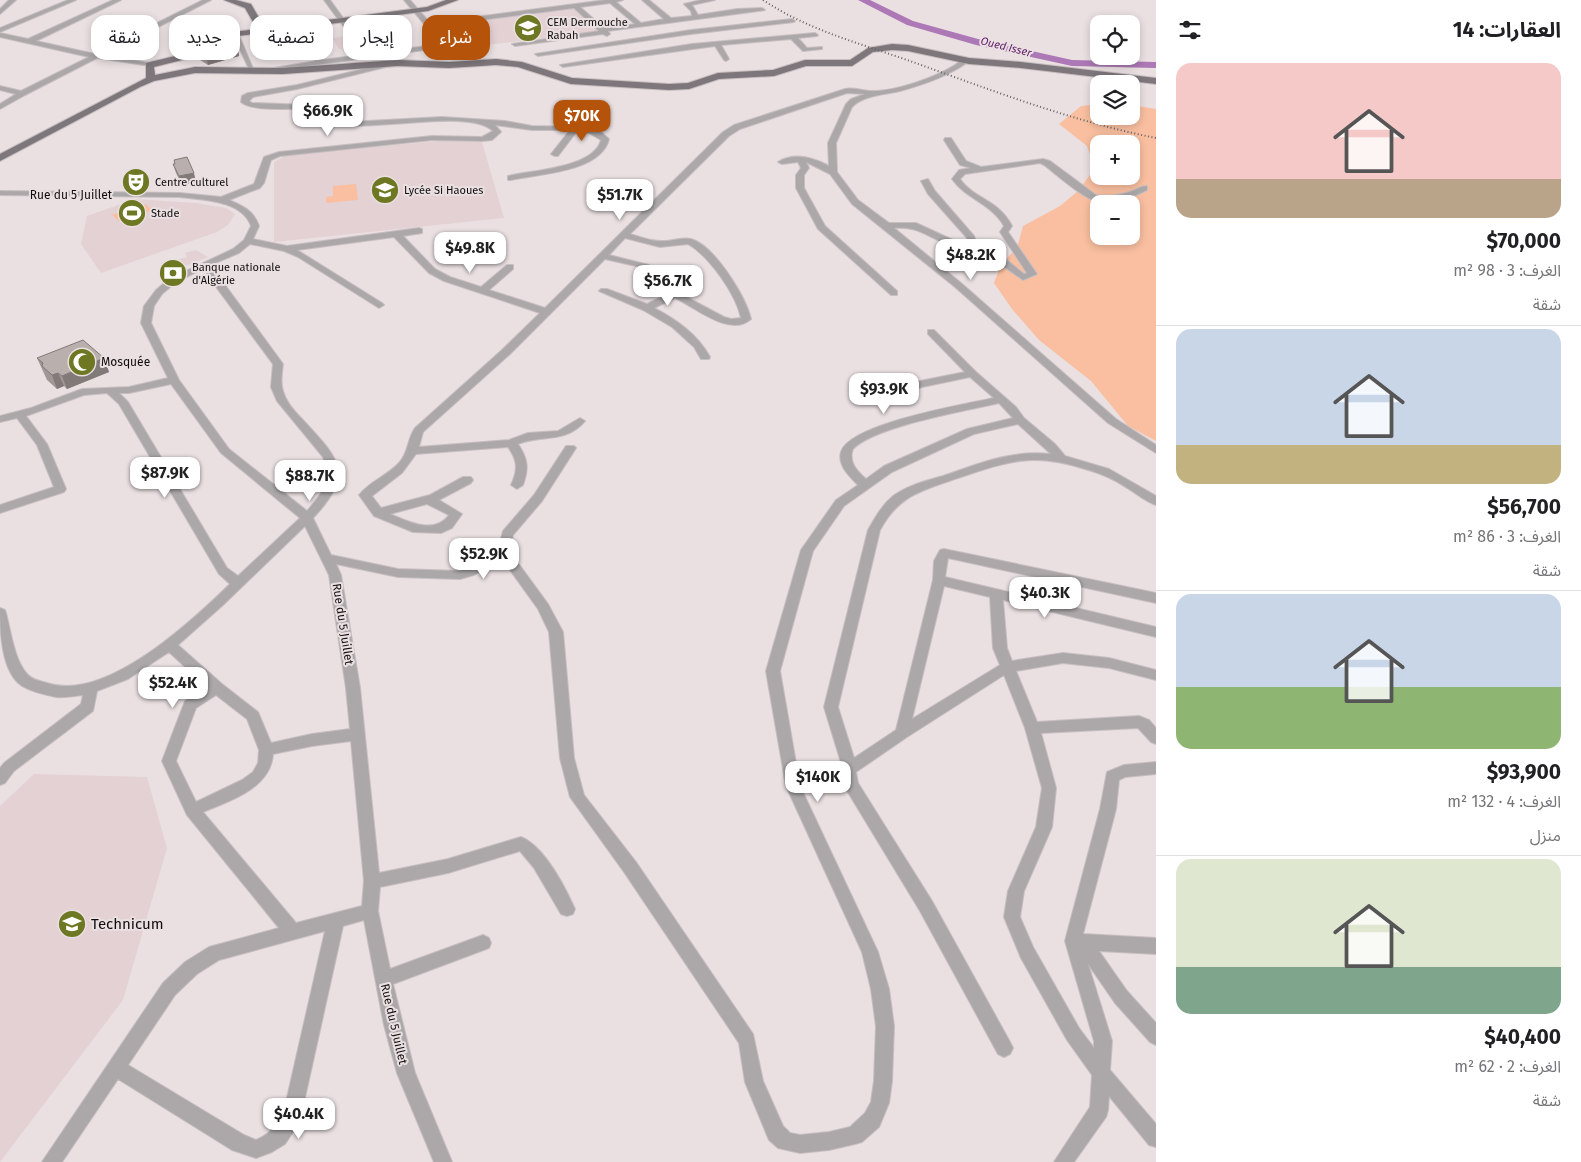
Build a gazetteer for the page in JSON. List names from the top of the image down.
{
  "streets": {
    "street": ["Rue du 5 Juillet"]
  },
  "water": ["Oued Isser"],
  "places": {
    "school or university": ["CEM Dermouche Rabah", "Lycée Si Haoues", "Technicum"],
    "theatre": ["Centre culturel"],
    "sports": ["Stade"],
    "bank": ["Banque nationale d'Algérie"],
    "mosque": ["Mosquée"]
  },
  "page": {
    "heading": "العقارات: 14",
    "map_buttons": ["+", "−"],
    "chip": [
      "شراء",
      "إيجار",
      "تصفية",
      "جديد",
      "شقة"
    ],
    "list": [
      {
        "name": "$70,000",
        "note": "الغرف: 3 · 98 m² · شقة"
      },
      {
        "name": "$56,700",
        "note": "الغرف: 3 · 86 m² · شقة"
      },
      {
        "name": "$93,900",
        "note": "الغرف: 4 · 132 m² · منزل"
      },
      {
        "name": "$40,400",
        "note": "الغرف: 2 · 62 m² · شقة"
      }
    ],
    "price": [
      "$66.9K",
      "$70K",
      "$51.7K",
      "$49.8K",
      "$48.2K",
      "$56.7K",
      "$93.9K",
      "$87.9K",
      "$88.7K",
      "$52.9K",
      "$40.3K",
      "$52.4K",
      "$140K",
      "$40.4K"
    ]
  }
}
